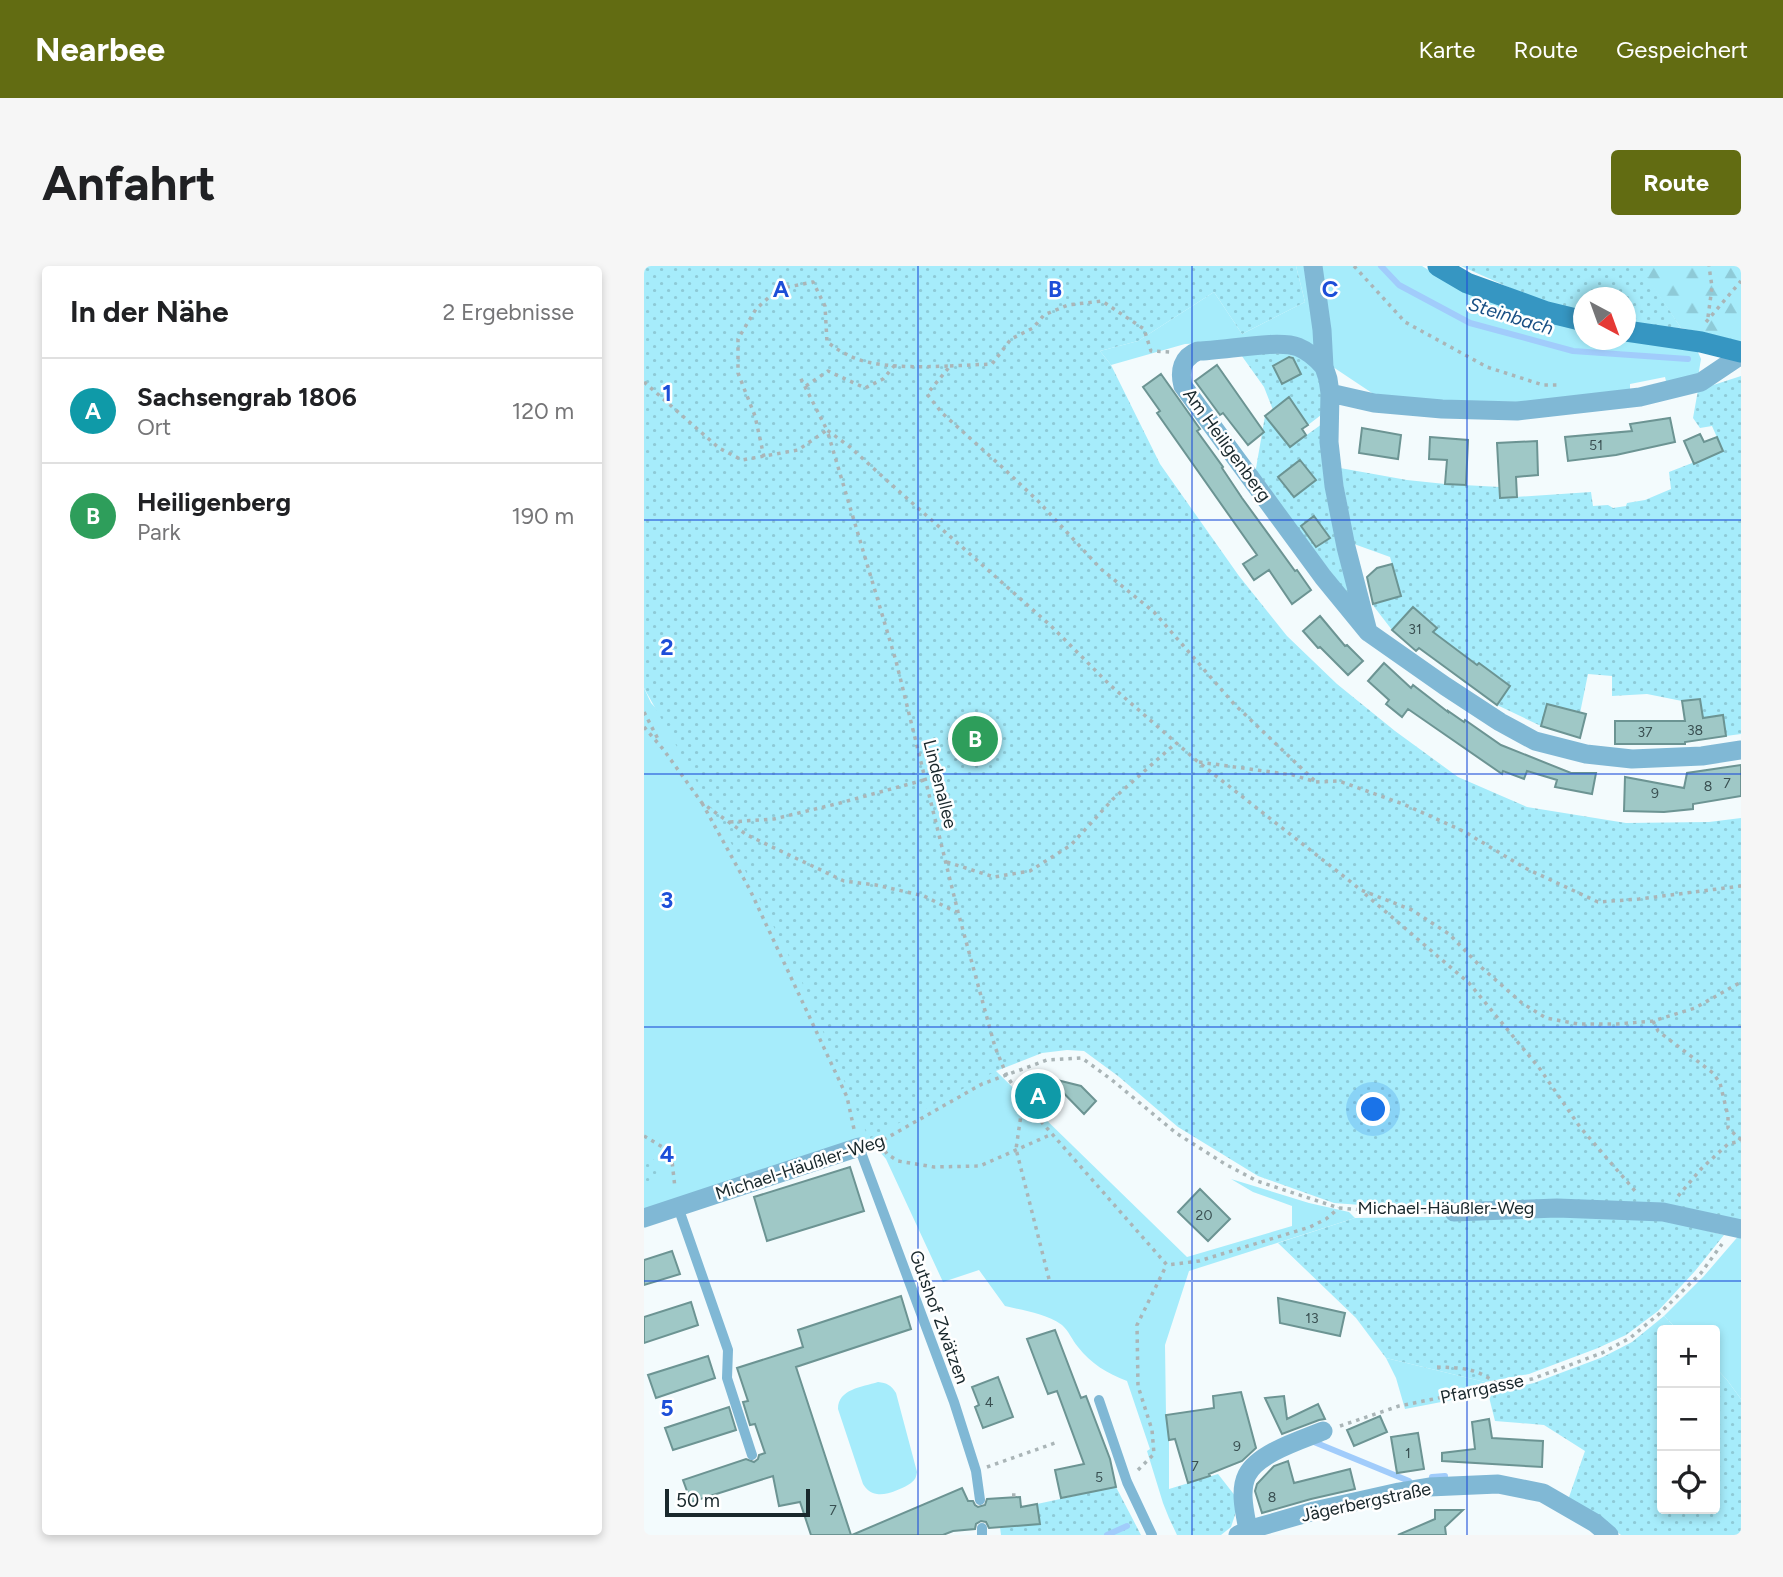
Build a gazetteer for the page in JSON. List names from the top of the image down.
{
  "streets": {
    "street": ["Am Heiligenberg", "Michael-Häußler-Weg", "Jägerbergstraße"],
    "lane": ["Gutshof Zwätzen"],
    "path": ["Lindenallee", "Pfarrgasse"]
  },
  "crossings": [
    ["Lindenallee", "Michael-Häußler-Weg"],
    ["Michael-Häußler-Weg", "Gutshof Zwätzen"],
    ["Michael-Häußler-Weg", "Pfarrgasse"]
  ],
  "water": ["Steinbach"],
  "house_numbers": [
    "51",
    "31",
    "38",
    "37",
    "7",
    "8",
    "9",
    "20",
    "13",
    "4",
    "9",
    "1",
    "7",
    "5",
    "8",
    "7"
  ],
  "scale_bar": "50 m",
  "north": "bottom right",
  "page": {
    "header": "Nearbee",
    "nav": ["Karte", "Route", "Gespeichert"],
    "buttons": "Route",
    "title": "Anfahrt",
    "heading": ["In der Nähe", "2 Ergebnisse"],
    "list": [
      {
        "mark": "A",
        "name": "Sachsengrab 1806",
        "note": "Ort",
        "value": "120 m"
      },
      {
        "mark": "B",
        "name": "Heiligenberg",
        "note": "Park",
        "value": "190 m"
      }
    ],
    "pins": ["B", "A"],
    "map_buttons": ["+", "−"],
    "scale": "50 m"
  },
  "grid": {
    "columns": ["A", "B", "C"],
    "rows": [
      "1",
      "2",
      "3",
      "4",
      "5"
    ]
  }
}
